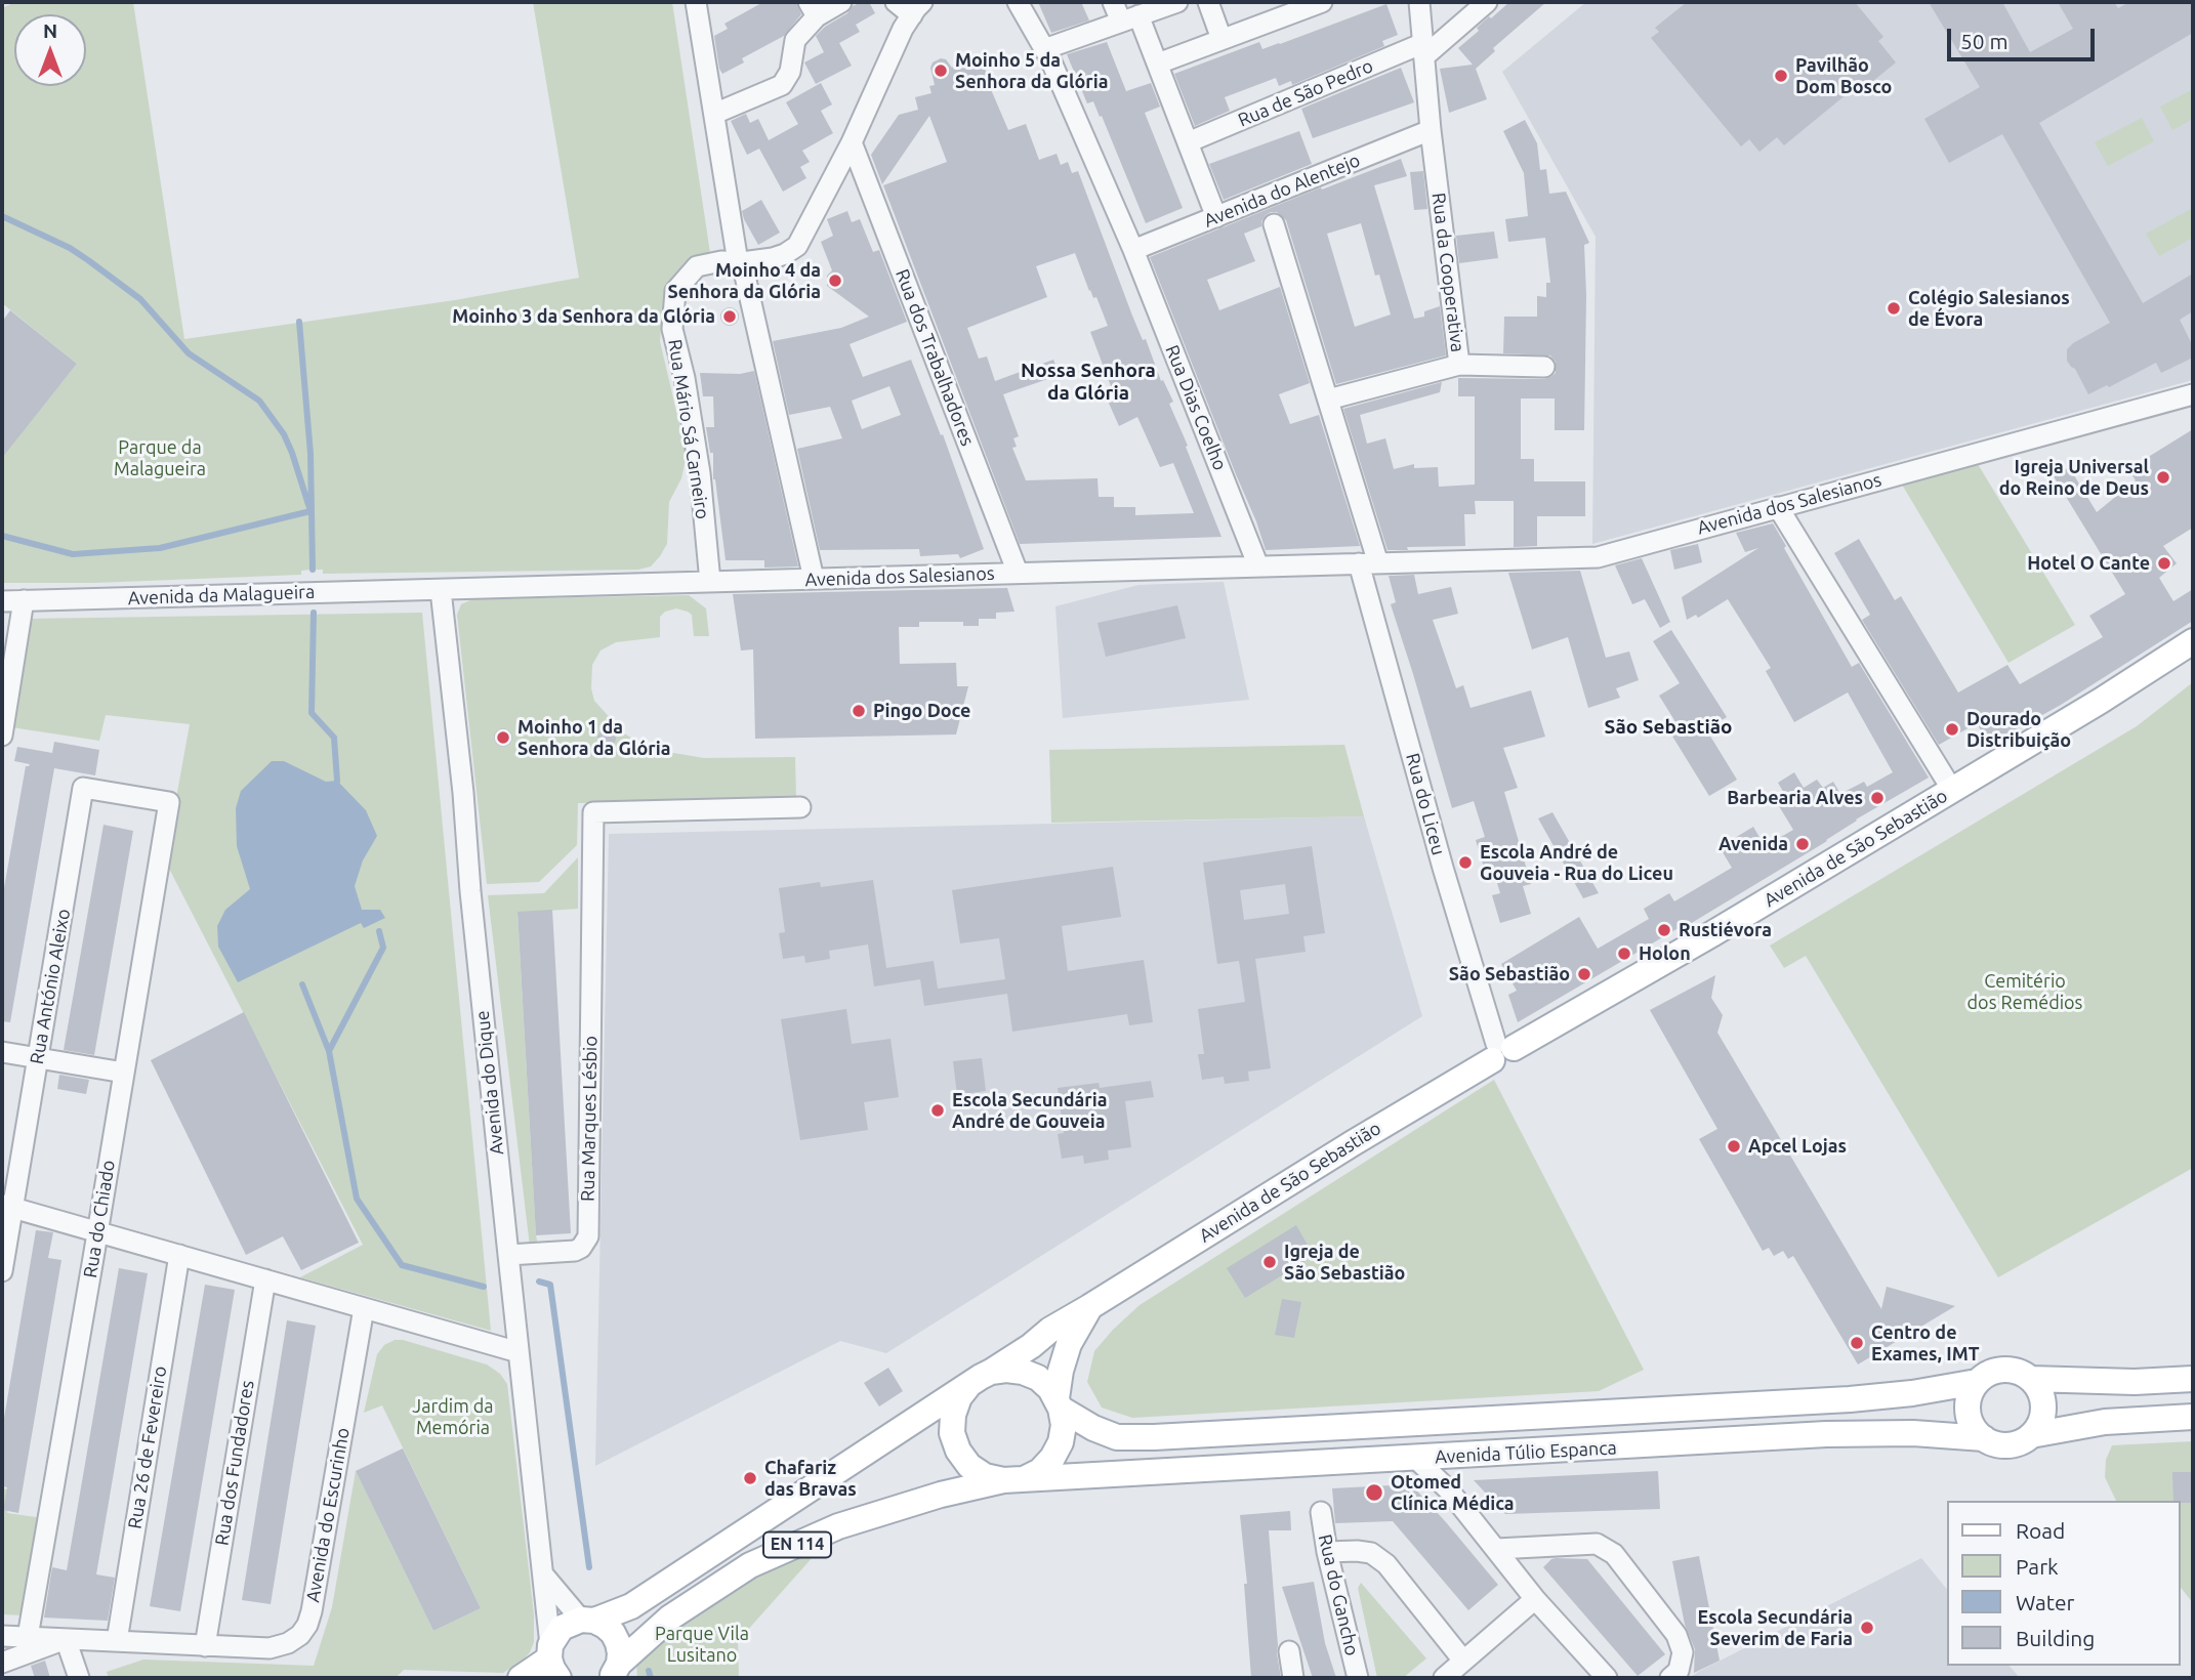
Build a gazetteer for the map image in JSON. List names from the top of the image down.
{
  "streets": {
    "main road": ["Avenida de São Sebastião", "Avenida Túlio Espanca", "EN 114"],
    "street": [
      "Rua de São Pedro",
      "Avenida do Alentejo",
      "Rua da Cooperativa",
      "Rua dos Trabalhadores",
      "Rua Dias Coelho",
      "Rua Mário Sá Carneiro",
      "Avenida dos Salesianos",
      "Avenida da Malagueira",
      "Rua do Liceu",
      "Rua António Aleixo",
      "Avenida do Dique",
      "Rua Marques Lésbio",
      "Rua do Chiado",
      "Rua 26 de Fevereiro",
      "Rua dos Fundadores",
      "Avenida do Escurinho",
      "Rua do Gancho"
    ]
  },
  "crossings": [
    ["Rua de São Pedro", "Rua da Cooperativa"],
    ["Avenida do Alentejo", "Rua da Cooperativa"],
    ["Avenida do Alentejo", "Rua Dias Coelho"],
    ["Rua da Cooperativa", "Rua do Liceu"],
    ["Rua dos Trabalhadores", "Rua Mário Sá Carneiro"],
    ["Rua dos Trabalhadores", "Avenida dos Salesianos"],
    ["Rua Dias Coelho", "Avenida dos Salesianos"],
    ["Rua Mário Sá Carneiro", "Avenida dos Salesianos"],
    ["Avenida dos Salesianos", "Avenida da Malagueira"],
    ["Avenida dos Salesianos", "Rua do Liceu"],
    ["Avenida dos Salesianos", "Avenida do Dique"],
    ["Avenida da Malagueira", "Avenida do Dique"],
    ["Rua do Liceu", "Avenida de São Sebastião"],
    ["Avenida de São Sebastião", "Avenida Túlio Espanca"],
    ["Avenida de São Sebastião", "EN 114"],
    ["Rua António Aleixo", "Rua do Chiado"],
    ["Avenida do Dique", "Rua Marques Lésbio"],
    ["Rua do Chiado", "Avenida do Escurinho"],
    ["Rua 26 de Fevereiro", "Avenida do Escurinho"],
    ["Avenida Túlio Espanca", "EN 114"],
    ["Rua dos Fundadores", "Avenida do Escurinho"]
  ],
  "districts": ["Nossa Senhora da Glória", "São Sebastião"],
  "parks": [
    "Parque da Malagueira",
    "Cemitério dos Remédios",
    "Jardim da Memória",
    "Parque Vila Lusitano"
  ],
  "places": [
    "Moinho 5 da Senhora da Glória",
    "Pavilhão Dom Bosco",
    "Moinho 4 da Senhora da Glória",
    "Colégio Salesianos de Évora",
    "Moinho 3 da Senhora da Glória",
    "Igreja Universal do Reino de Deus",
    "Hotel O Cante",
    "Pingo Doce",
    "Dourado Distribuição",
    "Moinho 1 da Senhora da Glória",
    "Barbearia Alves",
    "Avenida",
    "Escola André de Gouveia - Rua do Liceu",
    "Rustiévora",
    "Holon",
    "São Sebastião",
    "Escola Secundária André de Gouveia",
    "Apcel Lojas",
    "Igreja de São Sebastião",
    "Centro de Exames, IMT",
    "Chafariz das Bravas",
    "Otomed Clínica Médica",
    "Escola Secundária Severim de Faria"
  ],
  "legend": [
    "Road",
    "Park",
    "Water",
    "Building"
  ],
  "scale_bar": "50 m",
  "north": "top"
}
